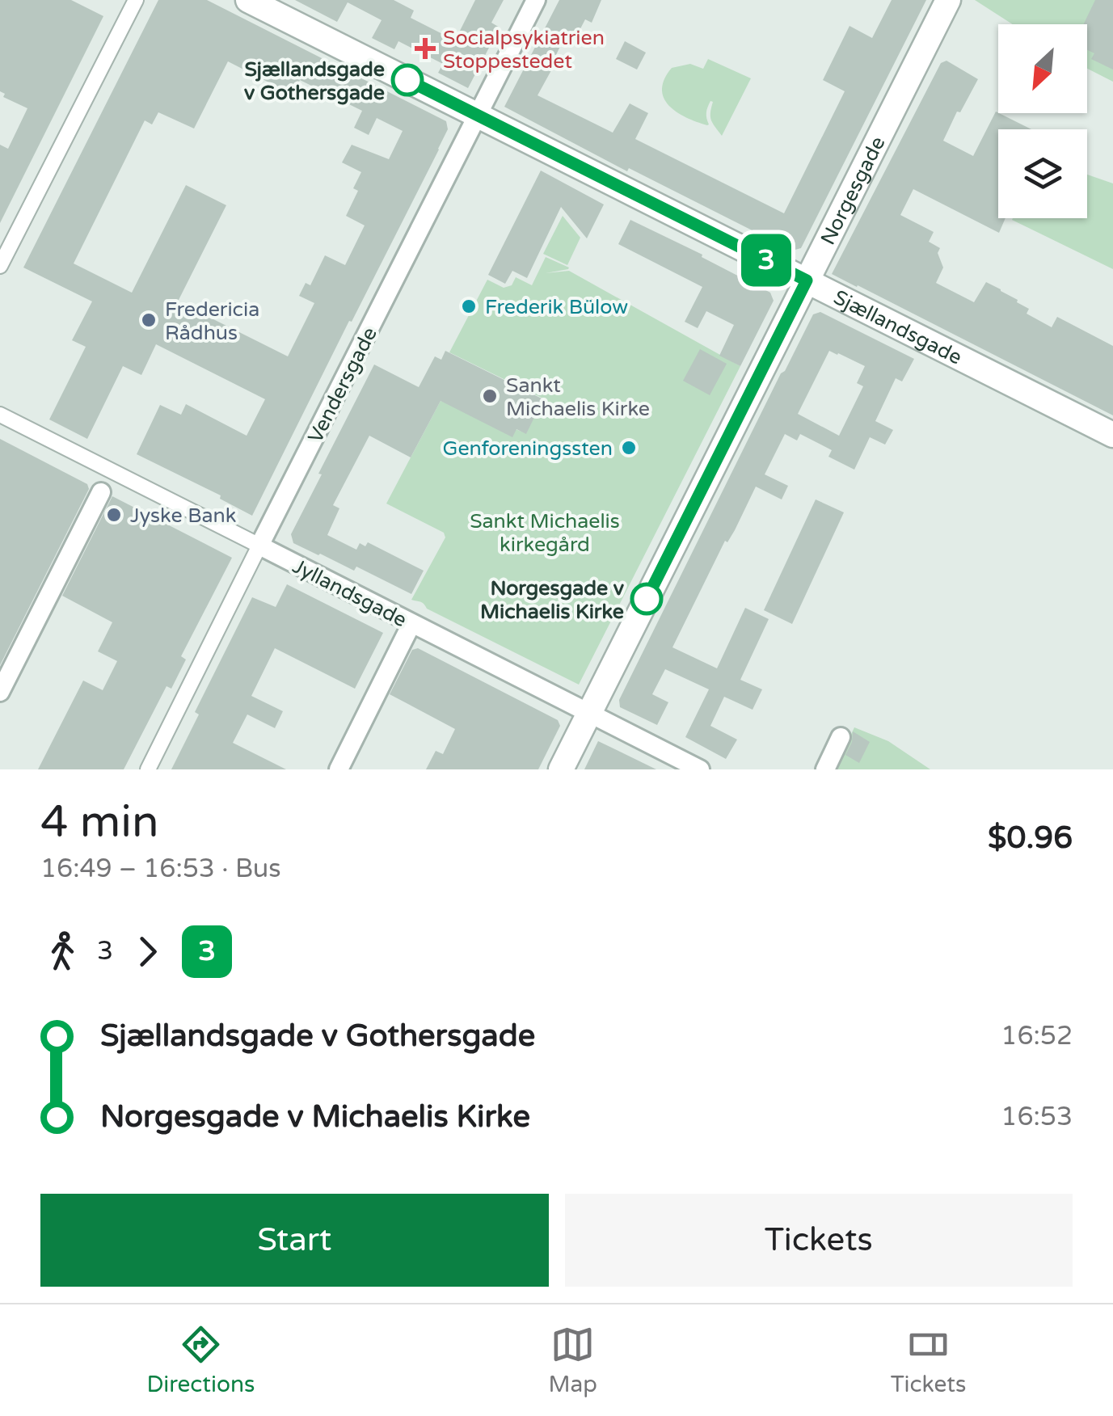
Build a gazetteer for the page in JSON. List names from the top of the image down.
{
  "streets": {
    "street": [
      "Norgesgade",
      "Sjællandsgade",
      "Vendersgade",
      "Jyllandsgade"
    ]
  },
  "crossings": [
    ["Norgesgade", "Sjællandsgade"],
    ["Norgesgade", "Jyllandsgade"],
    ["Sjællandsgade", "Vendersgade"],
    ["Vendersgade", "Jyllandsgade"]
  ],
  "parks": ["Sankt Michaelis kirkegård"],
  "places": {
    "health": ["Socialpsykiatrien Stoppestedet"],
    "other": [
      "Sjællandsgade v Gothersgade",
      "Frederik Bülow",
      "Fredericia Rådhus",
      "Sankt Michaelis Kirke",
      "Genforeningssten",
      "Jyske Bank",
      "Norgesgade v Michaelis Kirke"
    ]
  },
  "lines": ["bus line 3"],
  "north": "bottom left",
  "page": {
    "on_map": "3",
    "heading": ["4 min", "16:49 – 16:53 · Bus", "$0.96"],
    "legs": ["3", "3"],
    "list": [
      {
        "name": "Sjællandsgade v Gothersgade",
        "value": "16:52"
      },
      {
        "name": "Norgesgade v Michaelis Kirke",
        "value": "16:53"
      }
    ],
    "buttons": ["Start", "Tickets"],
    "tabs": ["Directions", "Map", "Tickets"]
  }
}
